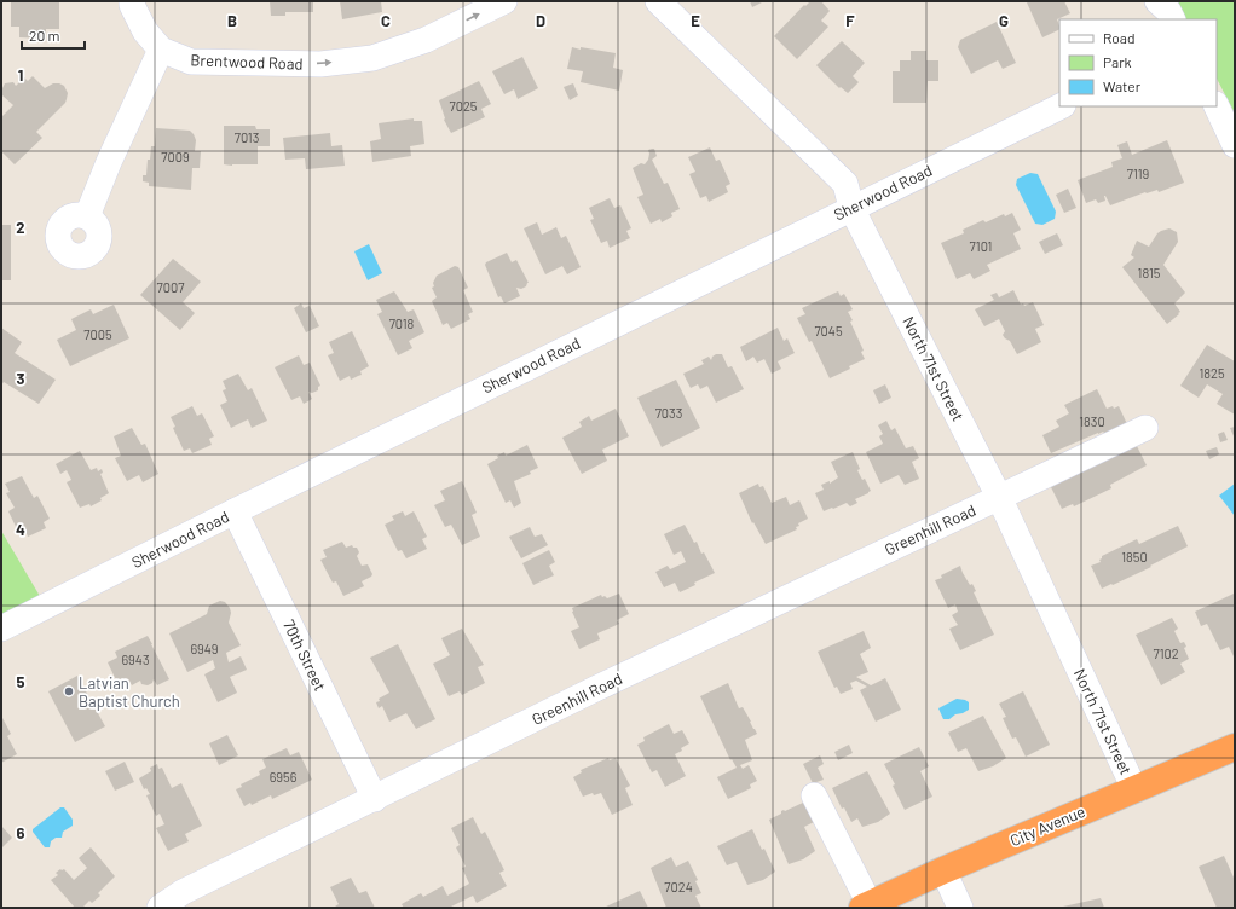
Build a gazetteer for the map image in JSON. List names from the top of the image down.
{
  "streets": {
    "highway": ["City Avenue"],
    "street": [
      "Brentwood Road",
      "Sherwood Road",
      "North 71st Street",
      "Greenhill Road",
      "70th Street"
    ]
  },
  "crossings": [
    ["Sherwood Road", "North 71st Street"],
    ["Sherwood Road", "70th Street"],
    ["North 71st Street", "Greenhill Road"],
    ["North 71st Street", "City Avenue"],
    ["Greenhill Road", "70th Street"]
  ],
  "one_way": ["Brentwood Road"],
  "places": ["Latvian Baptist Church"],
  "house_numbers": [
    "7025",
    "7013",
    "7009",
    "7119",
    "7101",
    "1815",
    "7007",
    "7018",
    "7045",
    "7005",
    "1825",
    "7033",
    "1830",
    "1850",
    "6949",
    "7102",
    "6943",
    "6956",
    "7024"
  ],
  "legend": ["Road", "Park", "Water"],
  "scale_bar": "20 m",
  "grid": {
    "columns": [
      "B",
      "C",
      "D",
      "E",
      "F",
      "G"
    ],
    "rows": [
      "1",
      "2",
      "3",
      "4",
      "5",
      "6"
    ]
  }
}
